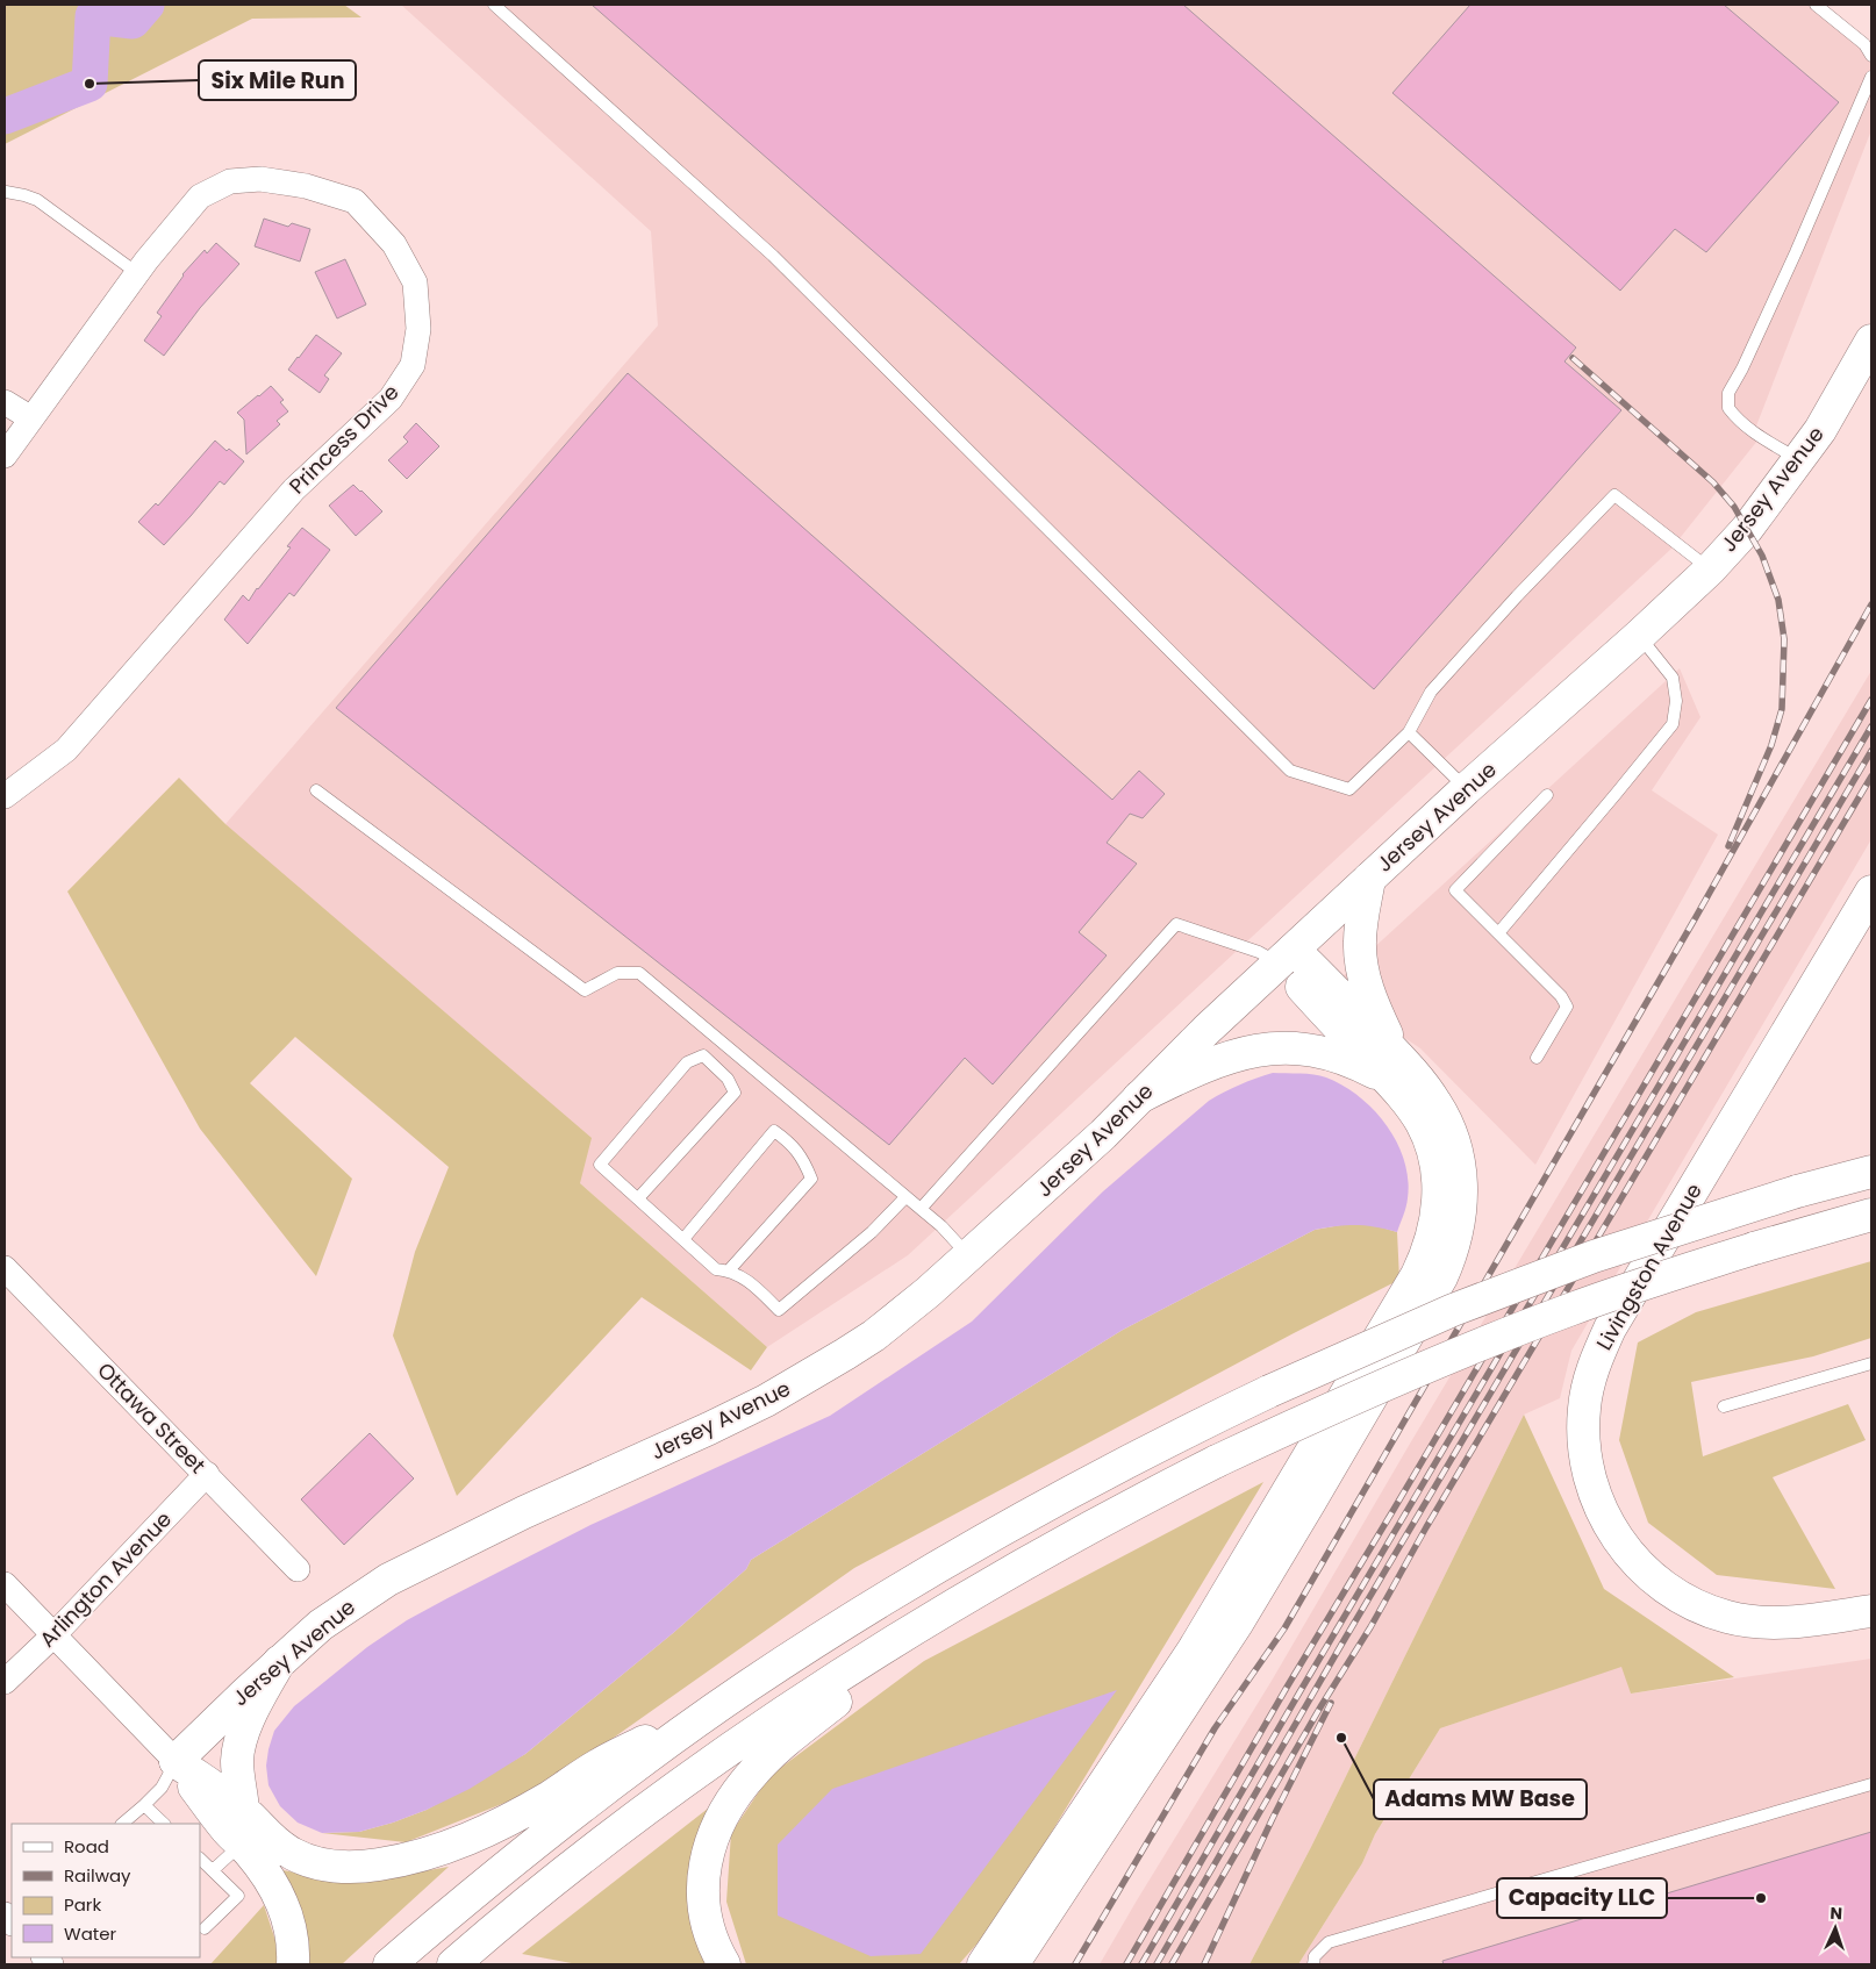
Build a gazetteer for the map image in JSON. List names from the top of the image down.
{
  "streets": {
    "main road": ["Jersey Avenue", "Livingston Avenue"],
    "street": ["Princess Drive", "Ottawa Street", "Arlington Avenue"]
  },
  "crossings": [
    ["Ottawa Street", "Arlington Avenue"]
  ],
  "places": ["Six Mile Run", "Adams MW Base", "Capacity LLC"],
  "legend": [
    "Road",
    "Railway",
    "Park",
    "Water"
  ],
  "north": "top"
}
